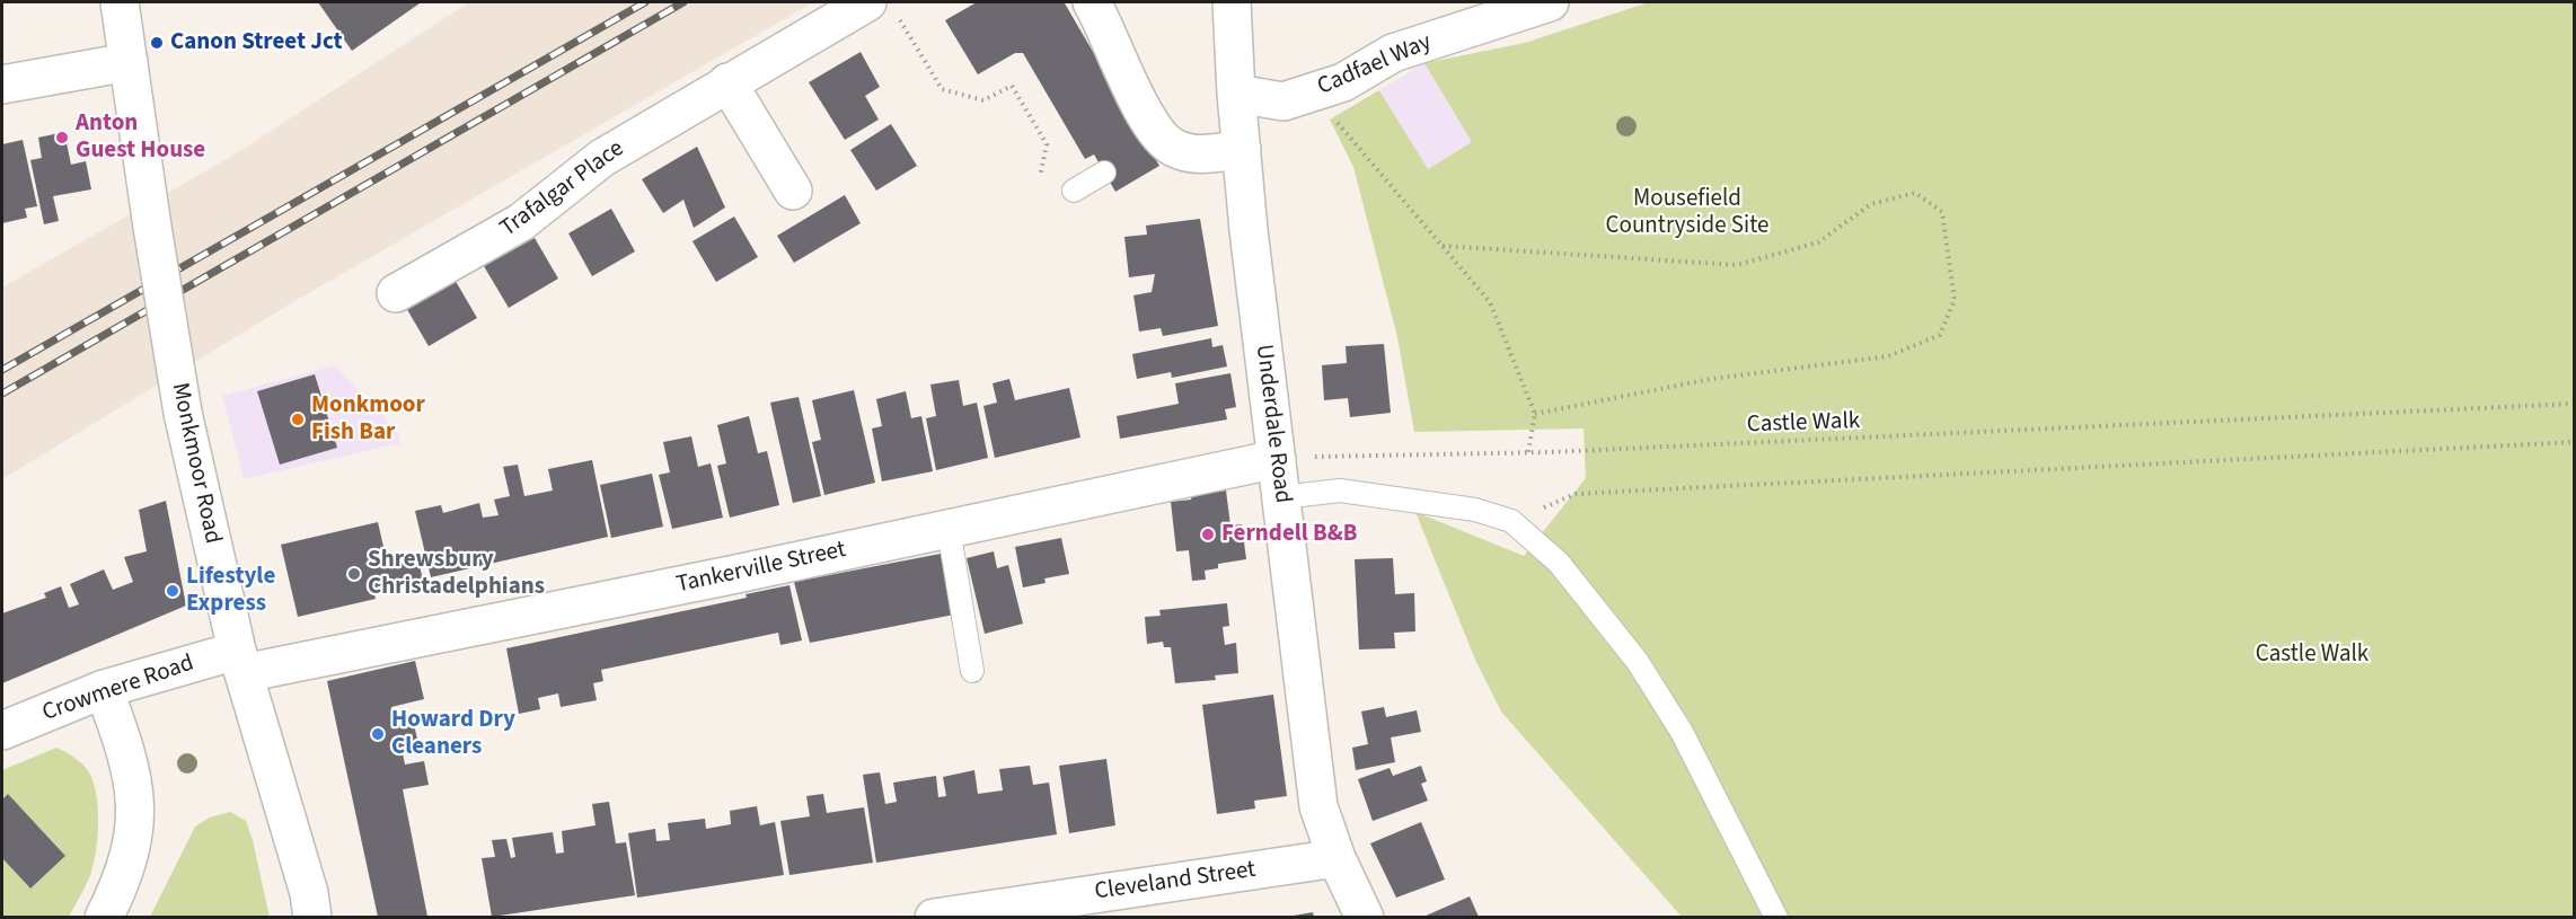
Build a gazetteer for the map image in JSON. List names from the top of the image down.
{
  "streets": {
    "street": [
      "Cadfael Way",
      "Trafalgar Place",
      "Underdale Road",
      "Monkmoor Road",
      "Tankerville Street",
      "Crowmere Road",
      "Cleveland Street"
    ],
    "path": ["Castle Walk"]
  },
  "crossings": [
    ["Cadfael Way", "Underdale Road"],
    ["Underdale Road", "Castle Walk"],
    ["Underdale Road", "Tankerville Street"],
    ["Underdale Road", "Cleveland Street"],
    ["Castle Walk", "Tankerville Street"],
    ["Monkmoor Road", "Tankerville Street"],
    ["Monkmoor Road", "Crowmere Road"],
    ["Tankerville Street", "Crowmere Road"]
  ],
  "parks": ["Mousefield Countryside Site", "Castle Walk"],
  "places": [
    "Canon Street Jct",
    "Anton Guest House",
    "Monkmoor Fish Bar",
    "Ferndell B&B",
    "Shrewsbury Christadelphians",
    "Lifestyle Express",
    "Howard Dry Cleaners"
  ]
}
